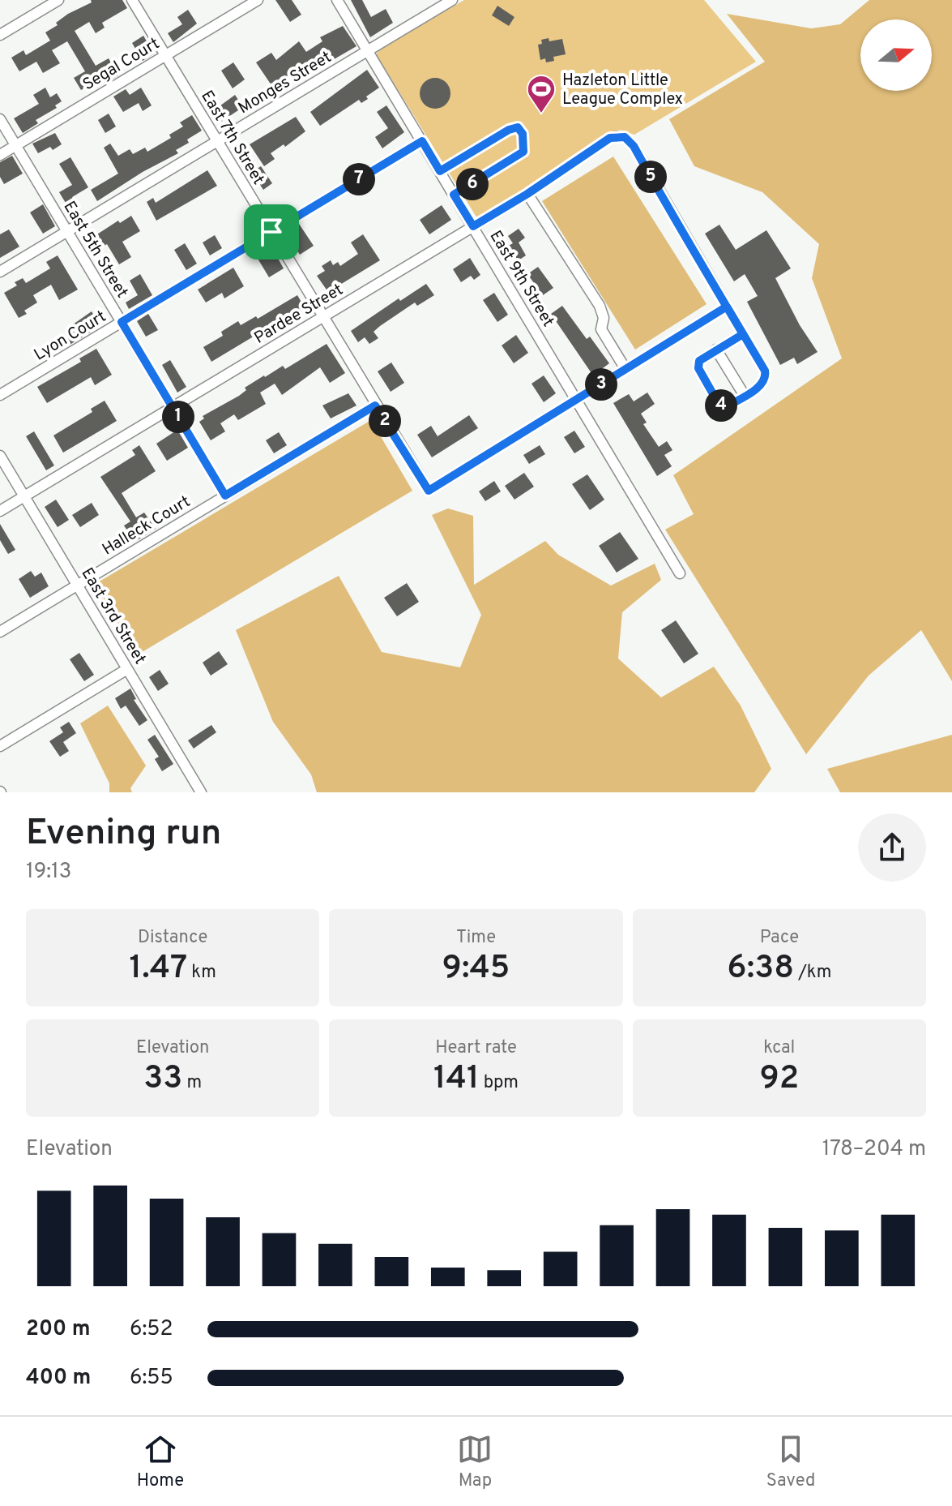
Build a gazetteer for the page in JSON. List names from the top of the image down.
{
  "streets": {
    "street": [
      "Segal Court",
      "Monges Street",
      "East 7th Street",
      "East 5th Street",
      "East 9th Street",
      "Pardee Street",
      "Lyon Court",
      "Halleck Court",
      "East 3rd Street"
    ]
  },
  "crossings": [
    ["Segal Court", "East 7th Street"],
    ["Segal Court", "East 5th Street"],
    ["Monges Street", "East 7th Street"],
    ["Monges Street", "East 5th Street"],
    ["Monges Street", "East 9th Street"],
    ["East 7th Street", "East 9th Street"],
    ["East 7th Street", "Pardee Street"],
    ["East 7th Street", "Lyon Court"],
    ["East 7th Street", "Halleck Court"],
    ["East 5th Street", "Pardee Street"],
    ["East 5th Street", "Lyon Court"],
    ["East 5th Street", "Halleck Court"],
    ["East 9th Street", "Pardee Street"],
    ["East 9th Street", "Lyon Court"],
    ["Pardee Street", "East 3rd Street"],
    ["Halleck Court", "East 3rd Street"]
  ],
  "places": {
    "sports": ["Hazleton Little League Complex"]
  },
  "north": "right",
  "page": {
    "pins": [
      "5",
      "7",
      "6",
      "3",
      "4",
      "1",
      "2"
    ],
    "heading": ["Evening run", "19:13"],
    "stats": [
      ["Distance", "1.47 km"],
      ["Time", "9:45"],
      ["Pace", "6:38 /km"],
      ["Elevation", "33 m"],
      ["Heart rate", "141 bpm"],
      ["kcal", "92"]
    ],
    "chart": ["Elevation", "178–204 m"],
    "list": [
      {
        "name": "200 m",
        "note": "6:52"
      },
      {
        "name": "400 m",
        "note": "6:55"
      }
    ],
    "tabs": ["Home", "Map", "Saved"]
  }
}
